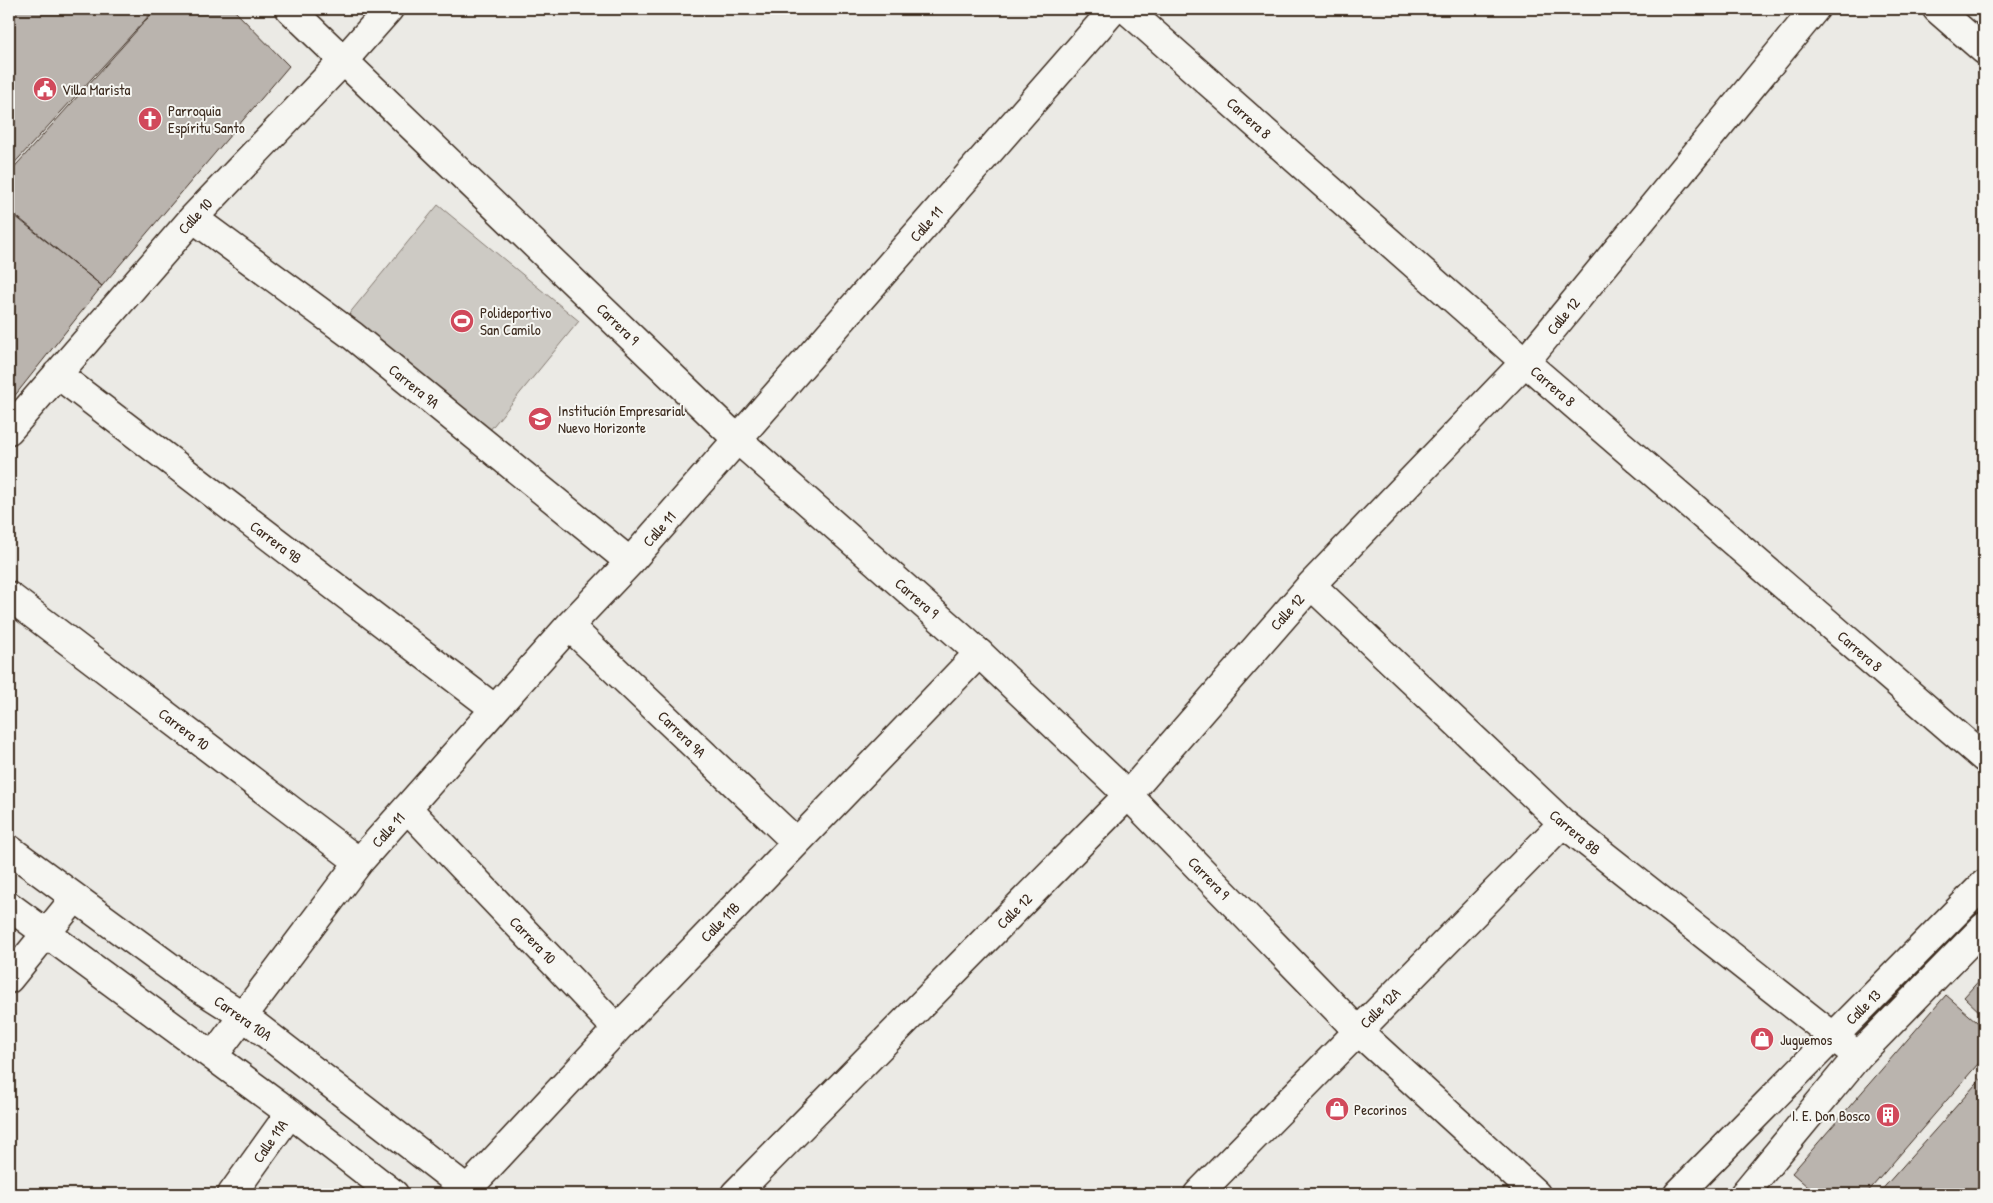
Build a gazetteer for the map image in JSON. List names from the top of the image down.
{
  "streets": {
    "street": [
      "Carrera 8",
      "Calle 10",
      "Calle 11",
      "Calle 12",
      "Carrera 9",
      "Carrera 9A",
      "Carrera 9B",
      "Carrera 10",
      "Carrera 8B",
      "Calle 11B",
      "Calle 13",
      "Calle 12A",
      "Carrera 10A",
      "Calle 11A"
    ]
  },
  "crossings": [
    ["Carrera 8", "Calle 12"],
    ["Calle 10", "Carrera 9"],
    ["Calle 10", "Carrera 9A"],
    ["Calle 10", "Carrera 9B"],
    ["Calle 11", "Carrera 9"],
    ["Calle 11", "Carrera 9A"],
    ["Calle 11", "Carrera 9B"],
    ["Calle 11", "Carrera 10"],
    ["Calle 11", "Carrera 10A"],
    ["Calle 12", "Carrera 9"],
    ["Calle 12", "Carrera 8B"],
    ["Carrera 9", "Calle 11B"],
    ["Carrera 9", "Calle 12A"],
    ["Carrera 9A", "Calle 11B"],
    ["Carrera 10", "Calle 11B"],
    ["Carrera 8B", "Calle 13"],
    ["Carrera 8B", "Calle 12A"],
    ["Calle 11B", "Carrera 10A"]
  ],
  "places": {
    "public building": ["Villa Marista"],
    "church": ["Parroquia Espíritu Santo"],
    "sports": ["Polideportivo San Camilo"],
    "school or university": ["Institución Empresarial Nuevo Horizonte"],
    "shop": ["Juguemos", "Pecorinos"],
    "building": ["I. E. Don Bosco"]
  }
}
